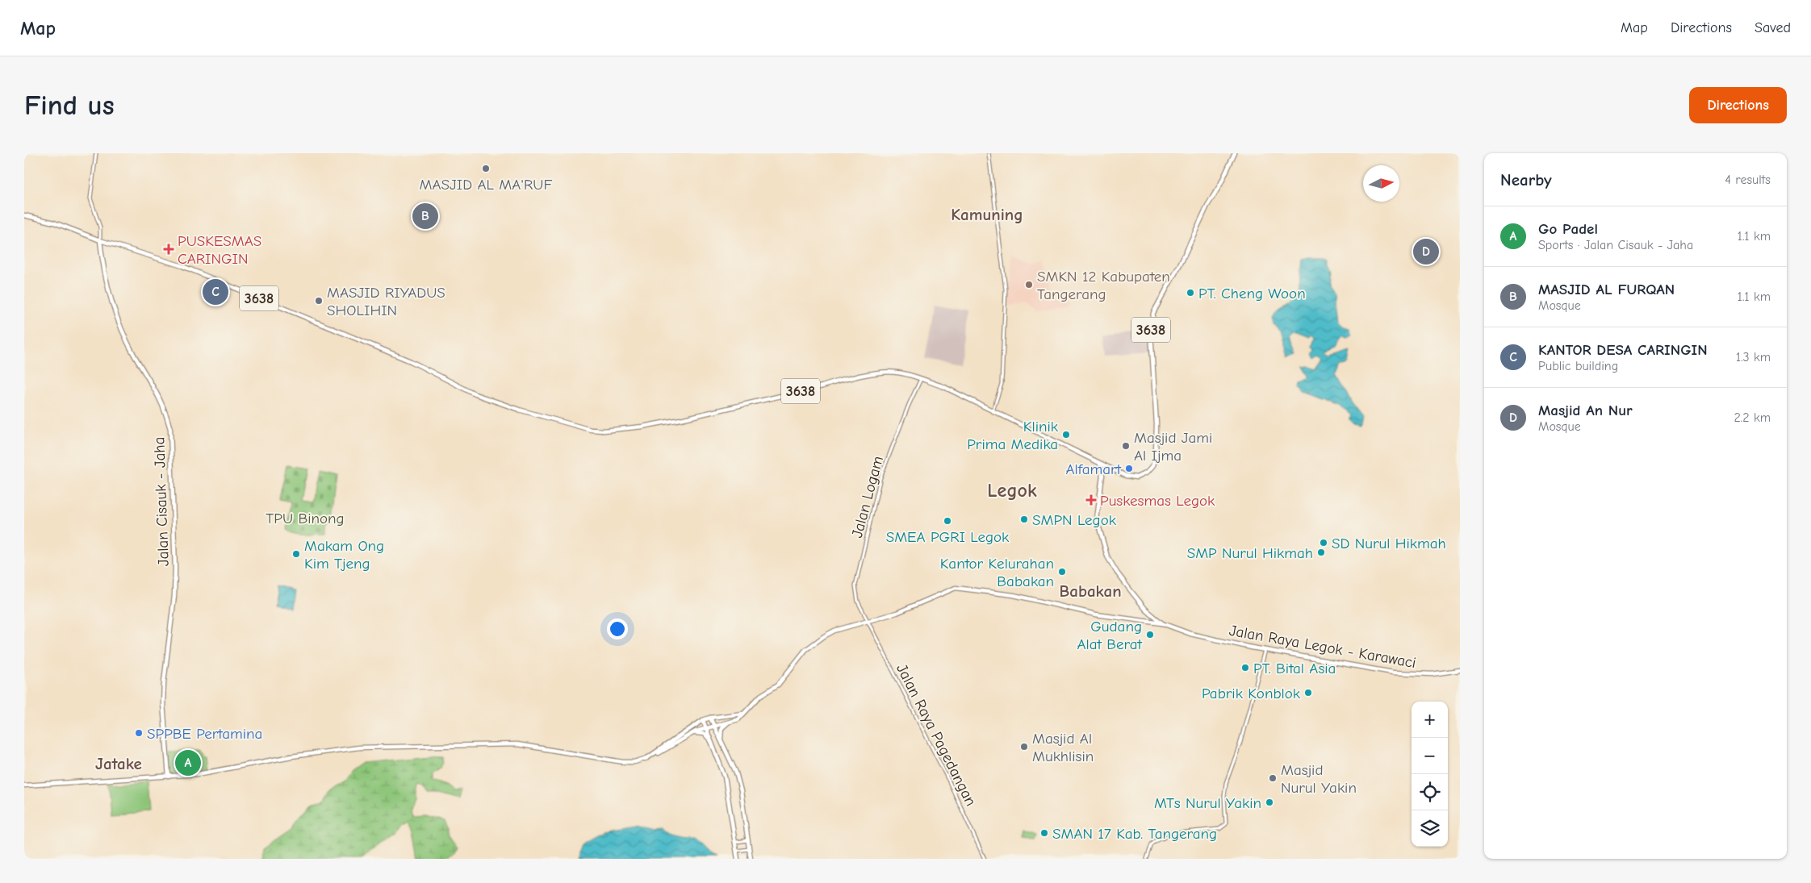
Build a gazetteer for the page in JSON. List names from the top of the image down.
{
  "streets": {
    "main road": ["3638", "Jalan Cisauk - Jaha", "Jalan Raya Legok - Karawaci"],
    "street": ["Jalan Logam", "Jalan Raya Pagedangan"]
  },
  "crossings": [
    ["3638", "Jalan Logam"],
    ["3638", "Jalan Cisauk - Jaha"],
    ["Jalan Logam", "Jalan Raya Pagedangan"]
  ],
  "districts": [
    "Kamuning",
    "Legok",
    "Babakan",
    "Jatake"
  ],
  "parks": ["TPU Binong"],
  "places": {
    "other": [
      "MASJID AL MA'RUF",
      "SMKN 12 Kabupaten Tangerang",
      "PT. Cheng Woon",
      "MASJID RIYADUS SHOLIHIN",
      "Klinik Prima Medika",
      "Masjid Jami Al Ijma",
      "Alfamart",
      "SMPN Legok",
      "SMEA PGRI Legok",
      "SD Nurul Hikmah",
      "SMP Nurul Hikmah",
      "Makam Ong Kim Tjeng",
      "Kantor Kelurahan Babakan",
      "Gudang Alat Berat",
      "PT. Bital Asia",
      "Pabrik Konblok",
      "SPPBE Pertamina",
      "Masjid Al Mukhlisin",
      "Masjid Nurul Yakin",
      "MTs Nurul Yakin",
      "SMAN 17 Kab. Tangerang"
    ],
    "health": ["PUSKESMAS CARINGIN", "Puskesmas Legok"]
  },
  "north": "right",
  "page": {
    "header": "Map",
    "nav": ["Map", "Directions", "Saved"],
    "buttons": "Directions",
    "title": "Find us",
    "heading": ["Nearby", "4 results"],
    "pins": [
      "B",
      "D",
      "C",
      "A"
    ],
    "list": [
      {
        "mark": "A",
        "name": "Go Padel",
        "note": "Sports · Jalan Cisauk - Jaha",
        "value": "1.1 km"
      },
      {
        "mark": "B",
        "name": "MASJID AL FURQAN",
        "note": "Mosque",
        "value": "1.1 km"
      },
      {
        "mark": "C",
        "name": "KANTOR DESA CARINGIN",
        "note": "Public building",
        "value": "1.3 km"
      },
      {
        "mark": "D",
        "name": "Masjid An Nur",
        "note": "Mosque",
        "value": "2.2 km"
      }
    ],
    "map_buttons": ["+", "−"]
  }
}
